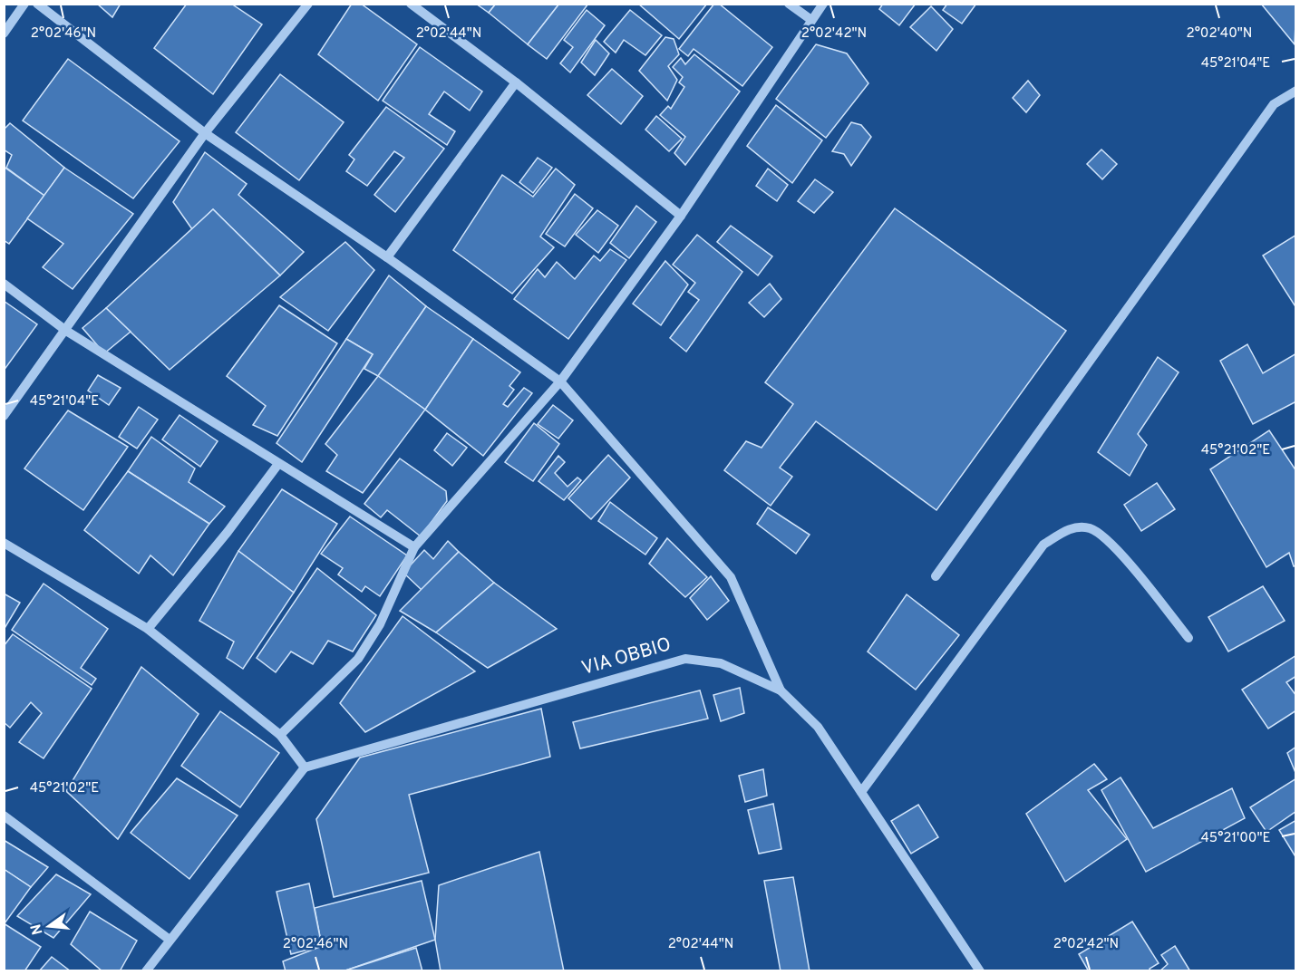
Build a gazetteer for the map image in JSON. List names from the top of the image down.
{
  "streets": {
    "street": ["VIA OBBIO"]
  },
  "north": "left",
  "coordinates": [
    "2°02'46\"N",
    "2°02'44\"N",
    "2°02'42\"N",
    "2°02'40\"N",
    "45°21'04\"E",
    "45°21'02\"E",
    "45°21'00\"E"
  ]
}
